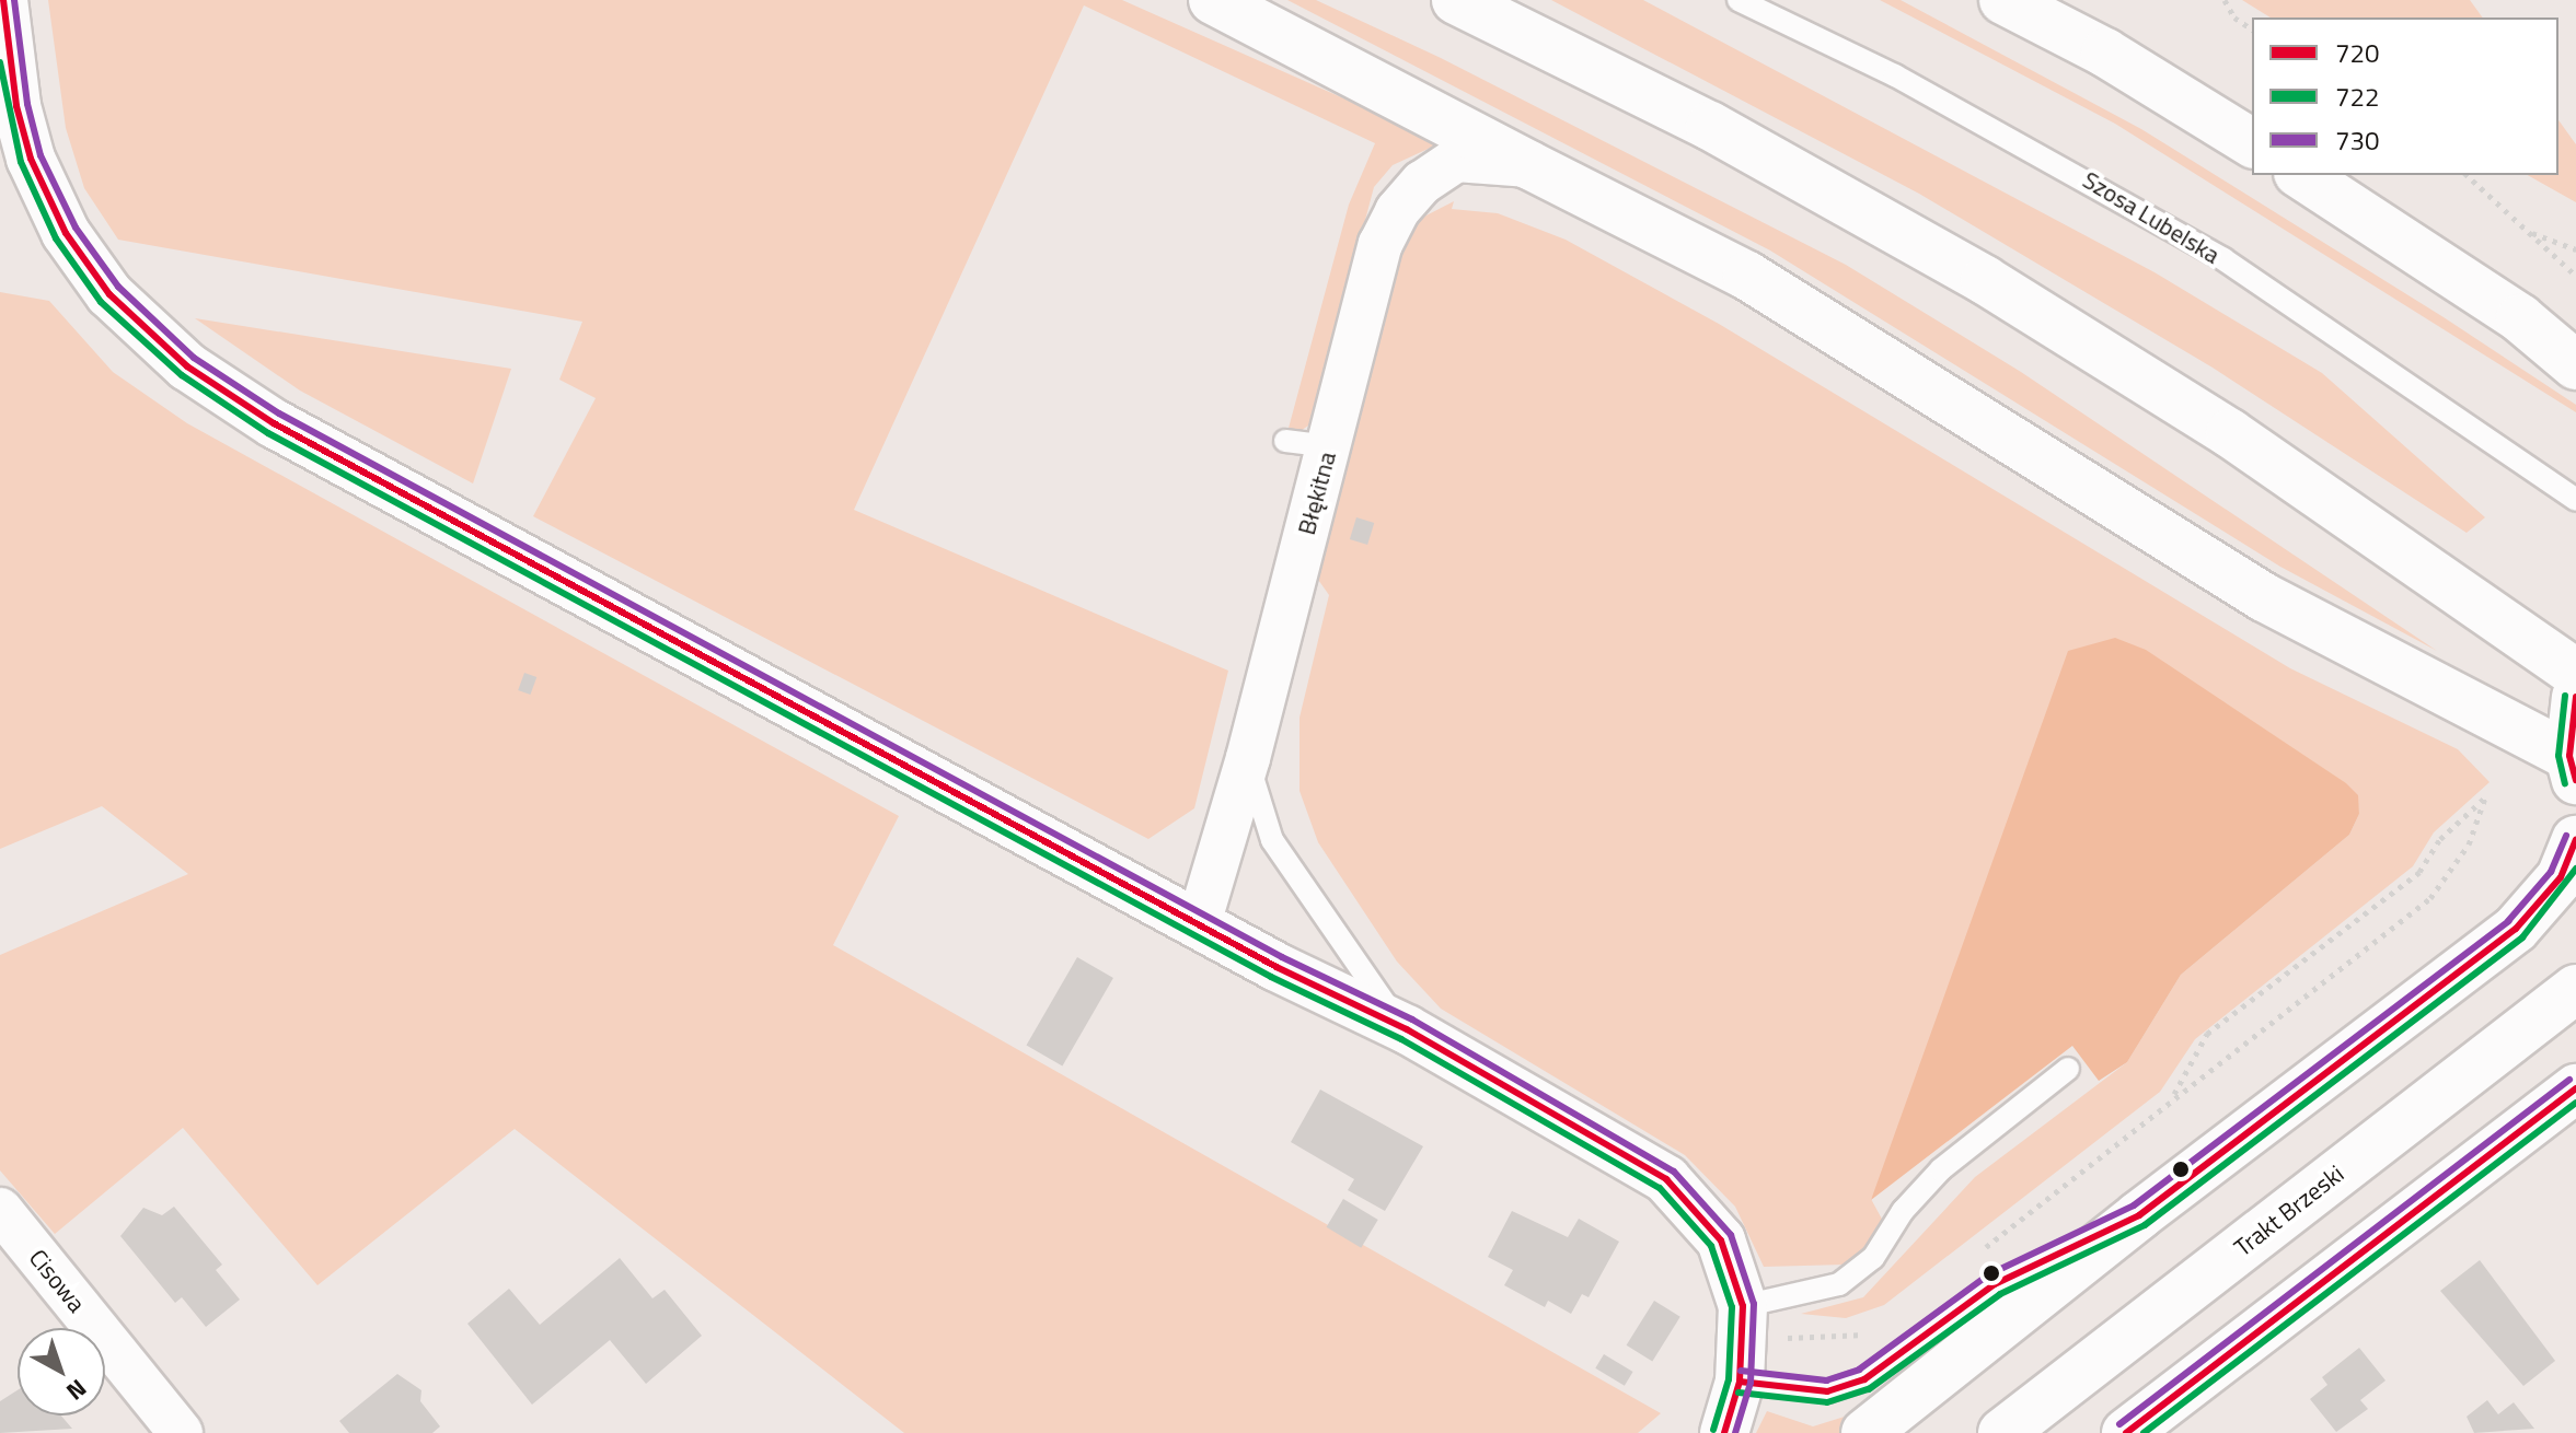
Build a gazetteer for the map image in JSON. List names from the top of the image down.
{
  "streets": {
    "main road": ["Trakt Brzeski"],
    "street": ["Błękitna", "Cisowa"],
    "lane": ["Szosa Lubelska"]
  },
  "lines": ["transit line 720", "transit line 730", "transit line 722"],
  "legend": ["720", "722", "730"],
  "north": "bottom right"
}
